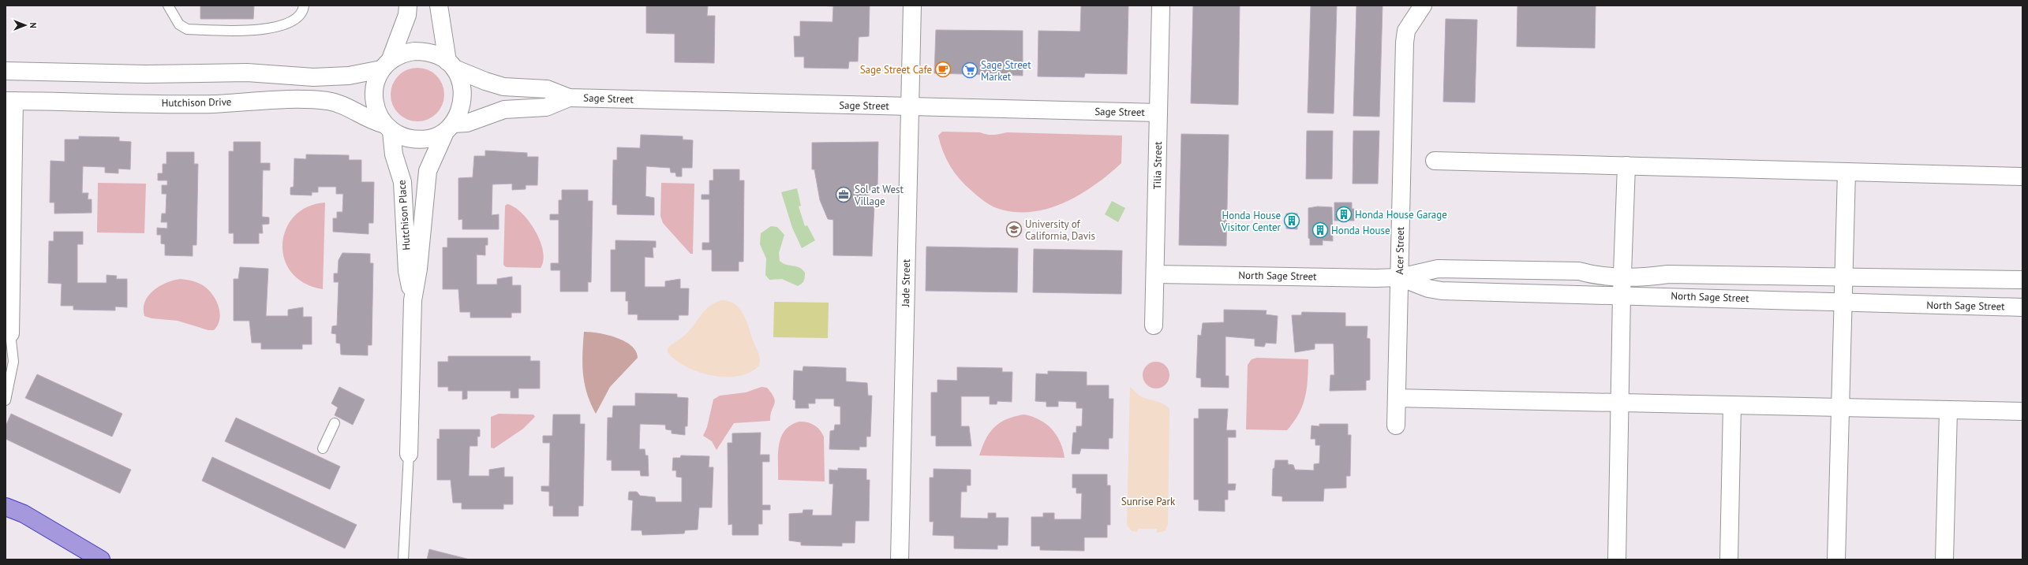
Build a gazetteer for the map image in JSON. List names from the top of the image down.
{
  "streets": {
    "street": [
      "Sage Street",
      "Hutchison Drive",
      "Tilia Street",
      "Hutchison Place",
      "Acer Street",
      "North Sage Street",
      "Jade Street"
    ]
  },
  "crossings": [
    ["Sage Street", "Hutchison Drive"],
    ["Sage Street", "Tilia Street"],
    ["Sage Street", "Hutchison Place"],
    ["Sage Street", "Jade Street"],
    ["Hutchison Drive", "Hutchison Place"],
    ["Tilia Street", "North Sage Street"],
    ["Acer Street", "North Sage Street"]
  ],
  "parks": ["Sunrise Park"],
  "places": {
    "cafe": ["Sage Street Cafe"],
    "supermarket": ["Sage Street Market"],
    "office": ["Sol at West Village"],
    "building": ["Honda House Garage", "Honda House Visitor Center", "Honda House"],
    "school or university": ["University of California, Davis"]
  },
  "north": "right"
}
